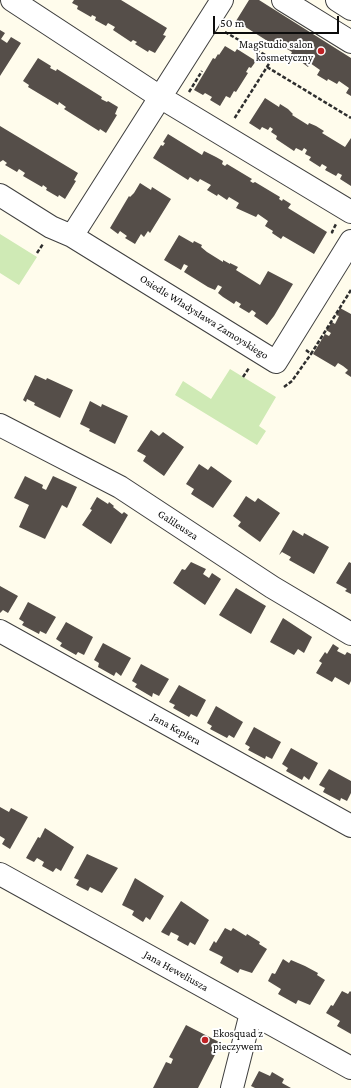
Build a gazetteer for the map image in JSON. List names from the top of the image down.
{
  "streets": {
    "street": [
      "Osiedle Władysława Zamoyskiego",
      "Galileusza",
      "Jana Keplera",
      "Jana Heweliusza"
    ]
  },
  "places": ["MagStudio salon kosmetyczny", "Ekosquad z pieczywem"],
  "scale_bar": "50 m"
}
